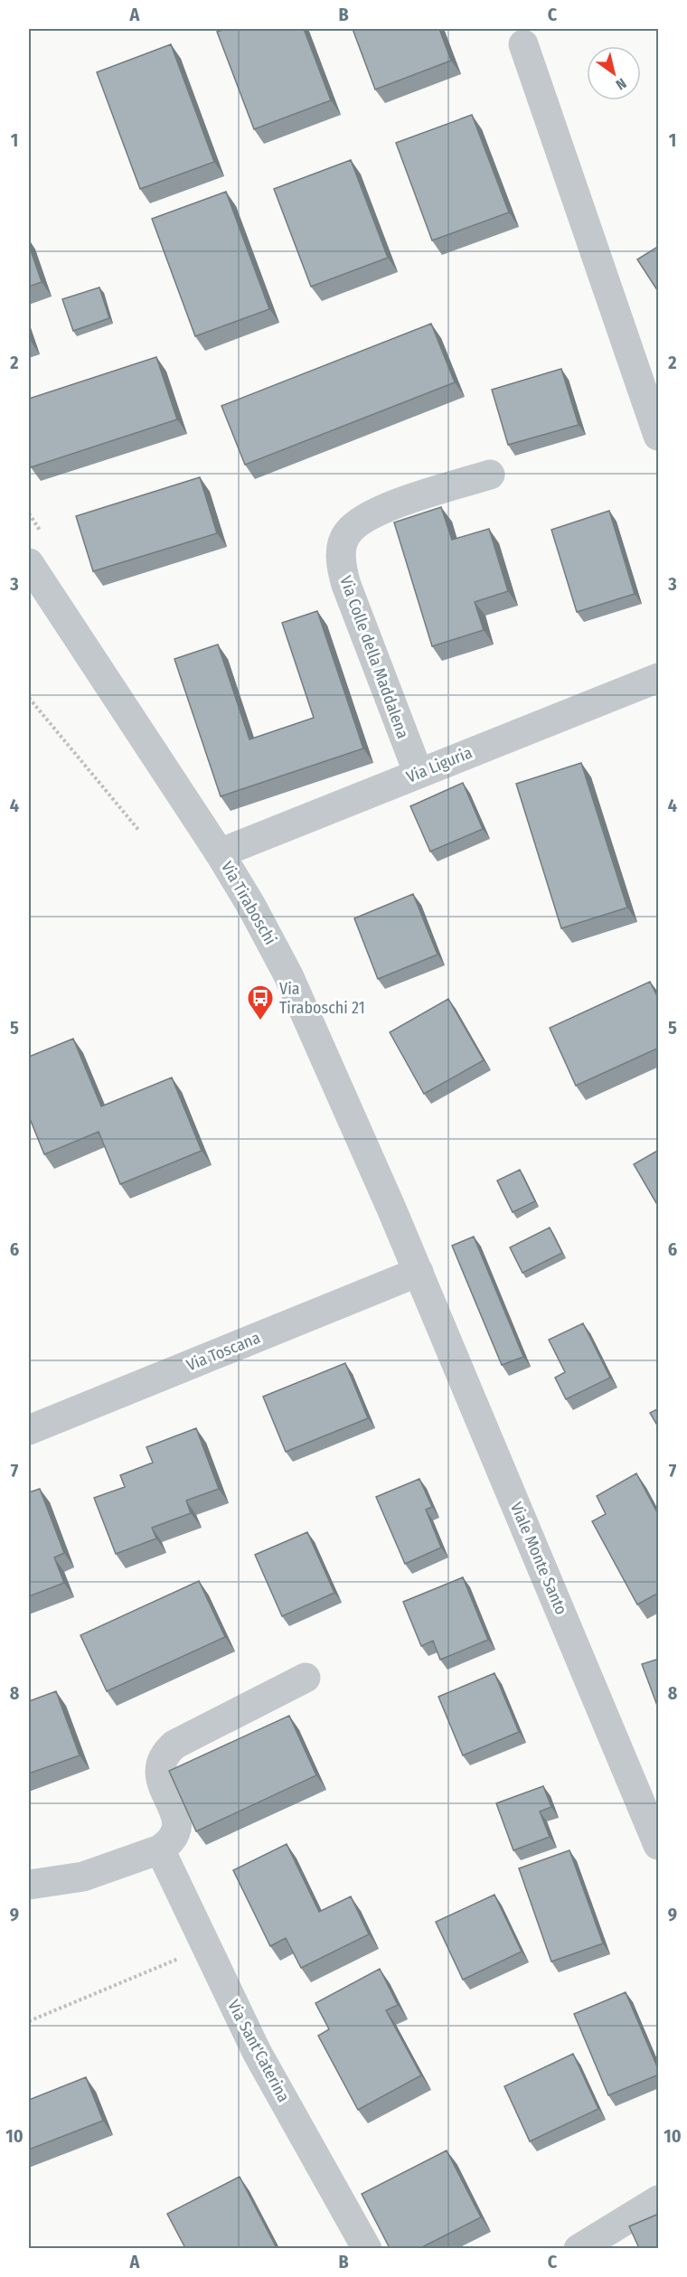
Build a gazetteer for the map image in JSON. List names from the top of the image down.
{
  "streets": {
    "street": [
      "Via Colle della Maddalena",
      "Via Liguria",
      "Via Tiraboschi",
      "Via Toscana",
      "Viale Monte Santo",
      "Via Sant'Caterina"
    ]
  },
  "crossings": [
    ["Via Colle della Maddalena", "Via Liguria"],
    ["Via Liguria", "Via Tiraboschi"],
    ["Via Tiraboschi", "Via Toscana"],
    ["Via Tiraboschi", "Viale Monte Santo"],
    ["Via Toscana", "Viale Monte Santo"]
  ],
  "places": {
    "bus stop": ["Via Tiraboschi 21"]
  },
  "north": "bottom right",
  "grid": {
    "columns": ["A", "B", "C"],
    "rows": [
      "1",
      "2",
      "3",
      "4",
      "5",
      "6",
      "7",
      "8",
      "9",
      "10"
    ]
  }
}
